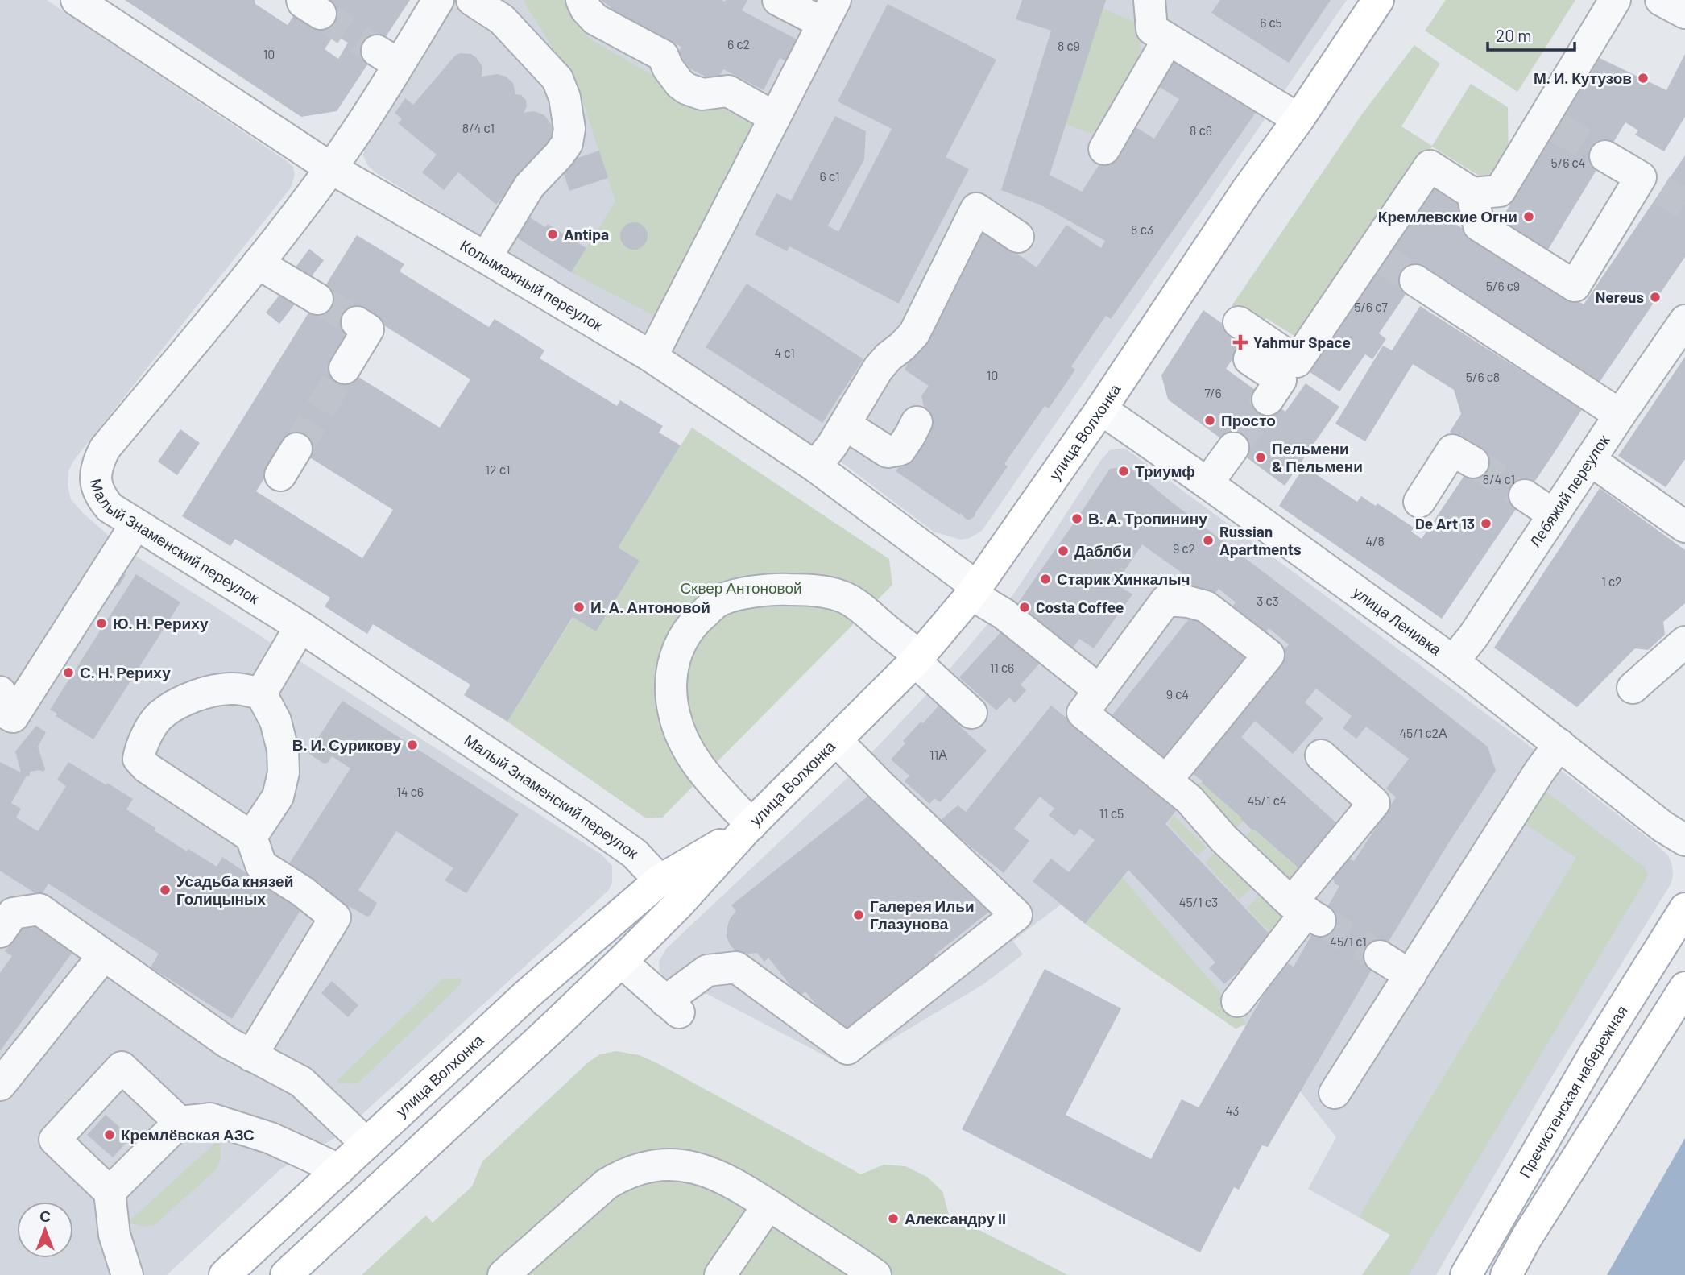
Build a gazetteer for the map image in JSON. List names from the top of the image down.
{
  "streets": {
    "main road": ["улица Волхонка", "Пречистенская набережная"],
    "street": [
      "Колымажный переулок",
      "Лебяжий переулок",
      "Малый Знаменский переулок",
      "улица Ленивка"
    ]
  },
  "crossings": [
    ["Колымажный переулок", "улица Волхонка"],
    ["Колымажный переулок", "Малый Знаменский переулок"],
    ["улица Волхонка", "Малый Знаменский переулок"],
    ["улица Волхонка", "улица Ленивка"],
    ["Лебяжий переулок", "улица Ленивка"]
  ],
  "parks": ["Сквер Антоновой"],
  "places": {
    "other": [
      "М. И. Кутузов",
      "Кремлевские Огни",
      "Antipa",
      "Nereus",
      "Просто",
      "Пельмени & Пельмени",
      "Триумф",
      "В. А. Тропинину",
      "De Art 13",
      "Russian Apartments",
      "Даблби",
      "Старик Хинкалыч",
      "И. А. Антоновой",
      "Costa Coffee",
      "Ю. Н. Рериху",
      "С. Н. Рериху",
      "В. И. Сурикову",
      "Усадьба князей Голицыных",
      "Галерея Ильи Глазунова",
      "Кремлёвская АЗС",
      "Александру II"
    ],
    "health": ["Yahmur Space"]
  },
  "house_numbers": [
    "6 с5",
    "6 с2",
    "8 с9",
    "10",
    "8/4 с1",
    "8 с6",
    "5/6 с4",
    "6 с1",
    "8 с3",
    "5/6 с9",
    "5/6 с7",
    "4 с1",
    "10",
    "5/6 с8",
    "7/6",
    "12 с1",
    "8/4 с1",
    "4/8",
    "9 с2",
    "1 с2",
    "3 с3",
    "11 с6",
    "9 с4",
    "45/1 с2А",
    "11А",
    "14 с6",
    "45/1 с4",
    "11 с5",
    "45/1 с3",
    "45/1 с1",
    "43"
  ],
  "scale_bar": "20 m",
  "north": "top"
}
